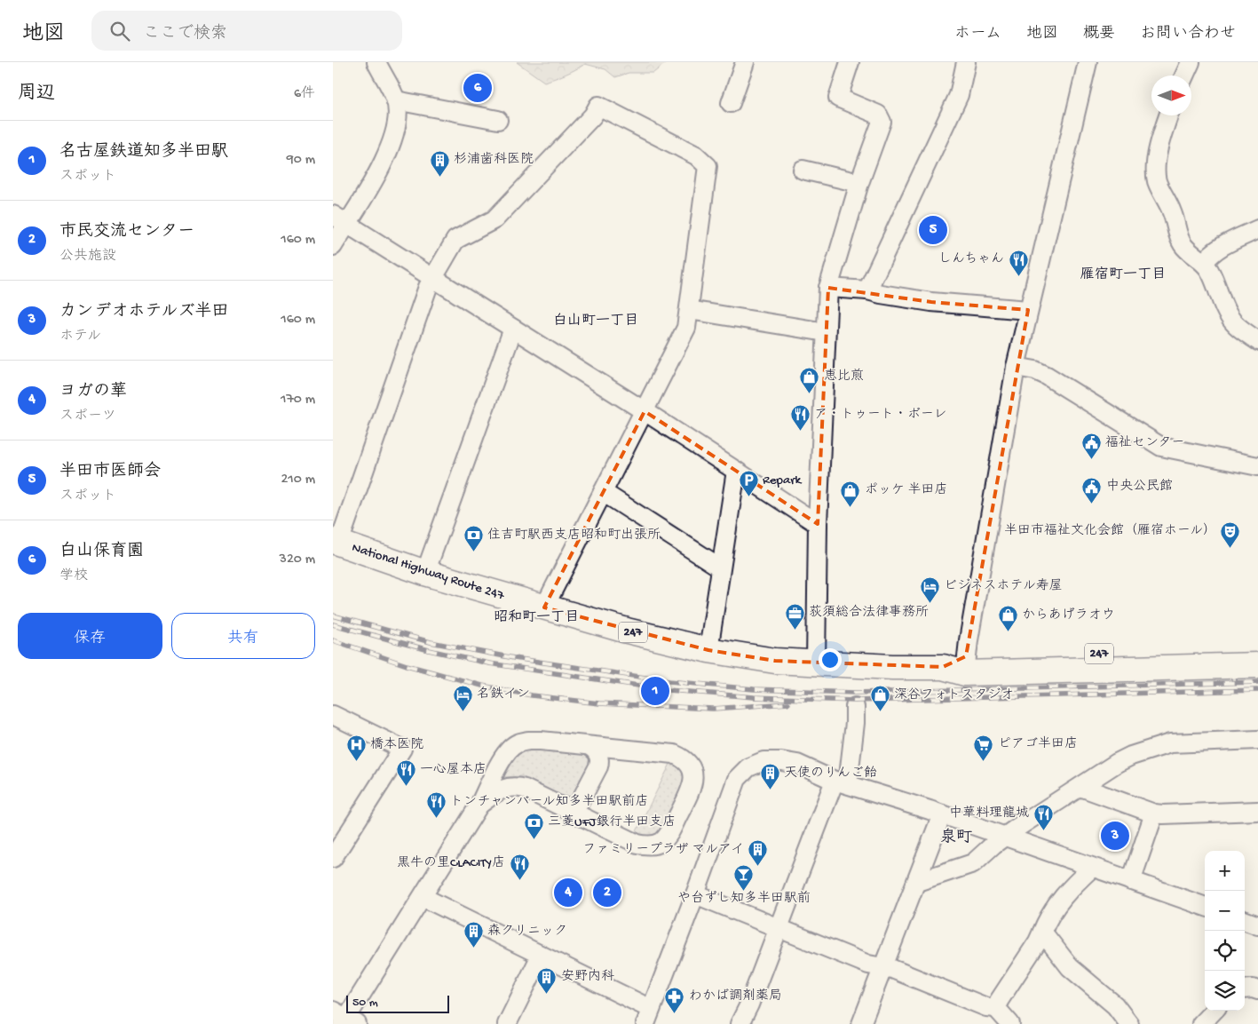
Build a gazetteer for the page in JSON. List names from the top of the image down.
{
  "streets": {
    "highway": ["National Highway Route 247", "247"]
  },
  "districts": [
    "雁宿町一丁目",
    "白山町一丁目",
    "昭和町一丁目",
    "泉町"
  ],
  "places": {
    "building": [
      "杉浦歯科医院",
      "天使のりんご飴",
      "ファミリープラザ マルアイ",
      "森クリニック",
      "安野内科"
    ],
    "restaurant": [
      "しんちゃん",
      "ア・トゥート・ボーレ",
      "一心屋本店",
      "トンチャンバール知多半田駅前店",
      "中華料理龍城",
      "黒牛の里CLACITY店"
    ],
    "shop": [
      "恵比煎",
      "ポッケ 半田店",
      "からあげラオウ",
      "深谷フォトスタジオ"
    ],
    "public building": ["福祉センター", "中央公民館"],
    "parking": ["Repark"],
    "theatre": ["半田市福祉文化会館（雁宿ホール）"],
    "bank": ["住吉町駅西支店昭和町出張所", "三菱UFJ銀行半田支店"],
    "hotel": ["ビジネスホテル寿屋", "名鉄イン"],
    "office": ["荻須総合法律事務所"],
    "supermarket": ["ピアゴ半田店"],
    "hospital": ["橋本医院"],
    "bar": ["や台ずし知多半田駅前"],
    "pharmacy": ["わかば調剤薬局"]
  },
  "scale_bar": "50 m",
  "north": "right",
  "page": {
    "header": "地図",
    "search": "ここで検索",
    "nav": [
      "ホーム",
      "地図",
      "概要",
      "お問い合わせ"
    ],
    "heading": ["周辺", "6件"],
    "pins": [
      "6",
      "5",
      "1",
      "3",
      "2",
      "4"
    ],
    "list": [
      {
        "mark": "1",
        "name": "名古屋鉄道知多半田駅",
        "note": "スポット",
        "value": "90 m"
      },
      {
        "mark": "2",
        "name": "市民交流センター",
        "note": "公共施設",
        "value": "160 m"
      },
      {
        "mark": "3",
        "name": "カンデオホテルズ半田",
        "note": "ホテル",
        "value": "160 m"
      },
      {
        "mark": "4",
        "name": "ヨガの華",
        "note": "スポーツ",
        "value": "170 m"
      },
      {
        "mark": "5",
        "name": "半田市医師会",
        "note": "スポット",
        "value": "210 m"
      },
      {
        "mark": "6",
        "name": "白山保育園",
        "note": "学校",
        "value": "320 m"
      }
    ],
    "buttons": ["保存", "共有"],
    "map_buttons": ["+", "−"],
    "scale": "50 m"
  }
}
